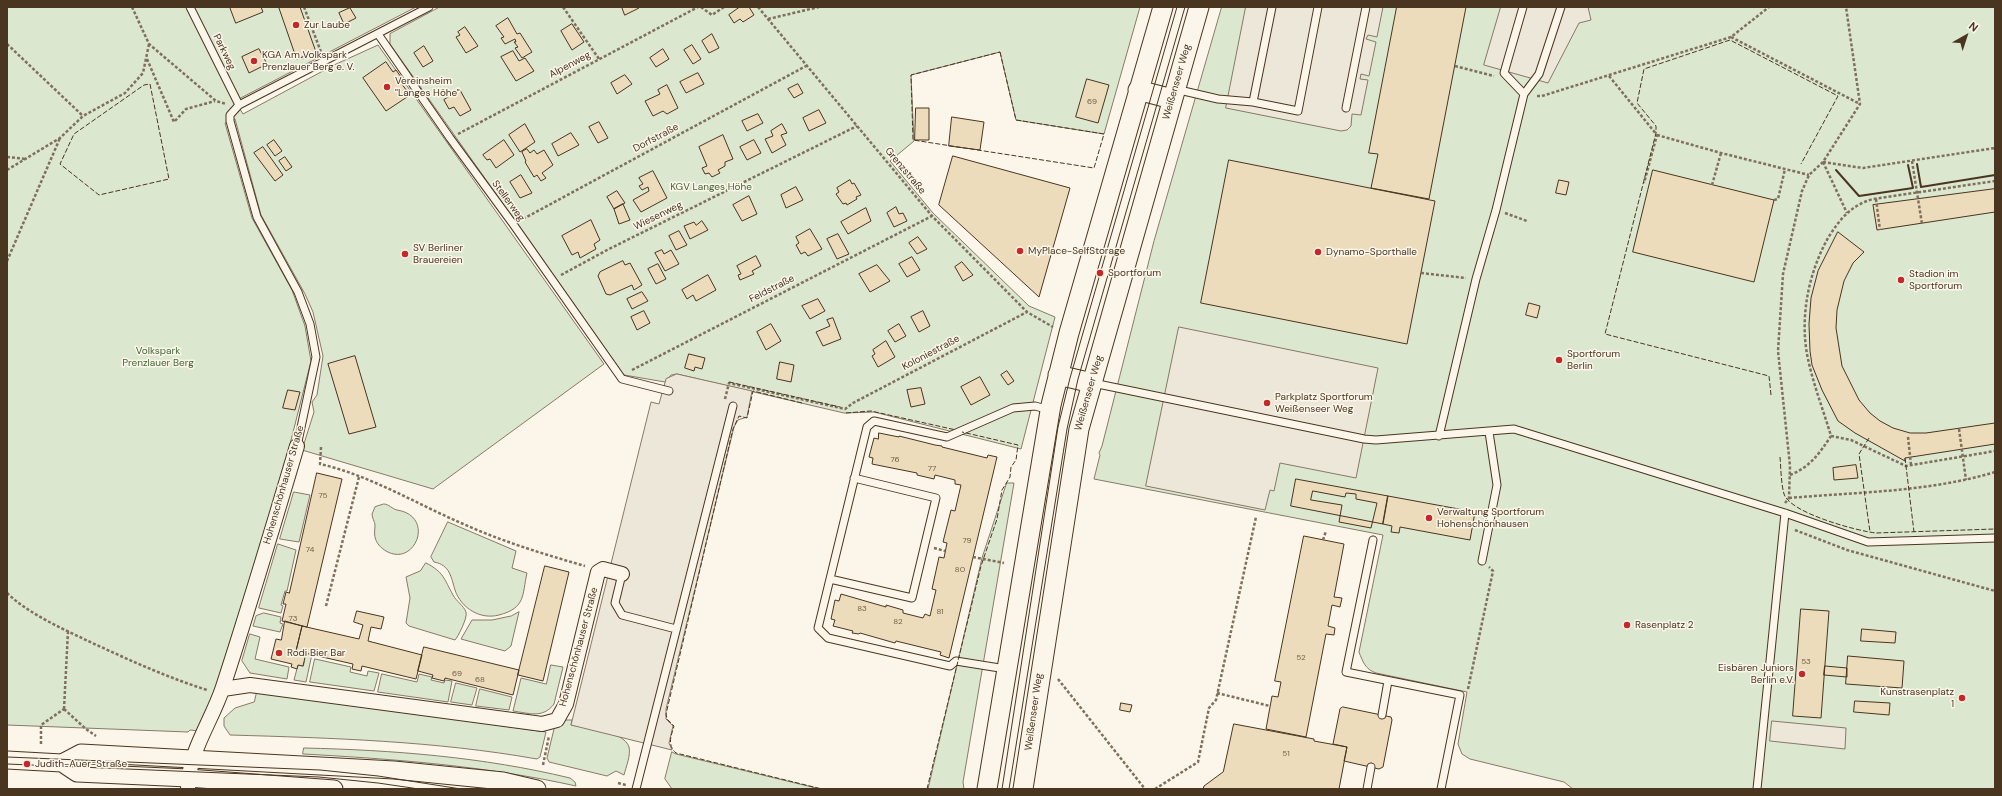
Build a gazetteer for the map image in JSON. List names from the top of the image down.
{
  "streets": {
    "main road": ["Weißenseer Weg"],
    "street": ["Hohenschönhauser Straße"],
    "lane": ["Parkweg", "Stellerweg"],
    "path": [
      "Alpenweg",
      "Dorfstraße",
      "Grenzstraße",
      "Wiesenweg",
      "Feldstraße",
      "Koloniestraße"
    ]
  },
  "crossings": [
    ["Parkweg", "Hohenschönhauser Straße"],
    ["Alpenweg", "Stellerweg"],
    ["Dorfstraße", "Grenzstraße"],
    ["Dorfstraße", "Stellerweg"],
    ["Grenzstraße", "Wiesenweg"],
    ["Grenzstraße", "Feldstraße"],
    ["Grenzstraße", "Koloniestraße"],
    ["Stellerweg", "Wiesenweg"],
    ["Stellerweg", "Feldstraße"]
  ],
  "parks": ["KGV Langes Höhe", "Volkspark Prenzlauer Berg"],
  "places": [
    "Zur Laube",
    "KGA Am Volkspark Prenzlauer Berg e. V.",
    "Vereinsheim \"Langes Höhe\"",
    "MyPlace-SelfStorage",
    "Dynamo-Sporthalle",
    "SV Berliner Brauereien",
    "Sportforum",
    "Stadion im Sportforum",
    "Sportforum Berlin",
    "Parkplatz Sportforum Weißenseer Weg",
    "Verwaltung Sportforum Hohenschönhausen",
    "Rasenplatz 2",
    "Rodi Bier Bar",
    "Eisbären Juniors Berlin e.V.",
    "Kunstrasenplatz 1",
    "Judith-Auer-Straße"
  ],
  "house_numbers": [
    "69",
    "76",
    "77",
    "75",
    "79",
    "74",
    "80",
    "83",
    "81",
    "73",
    "82",
    "52",
    "53",
    "69",
    "68",
    "51"
  ],
  "north": "top right"
}
